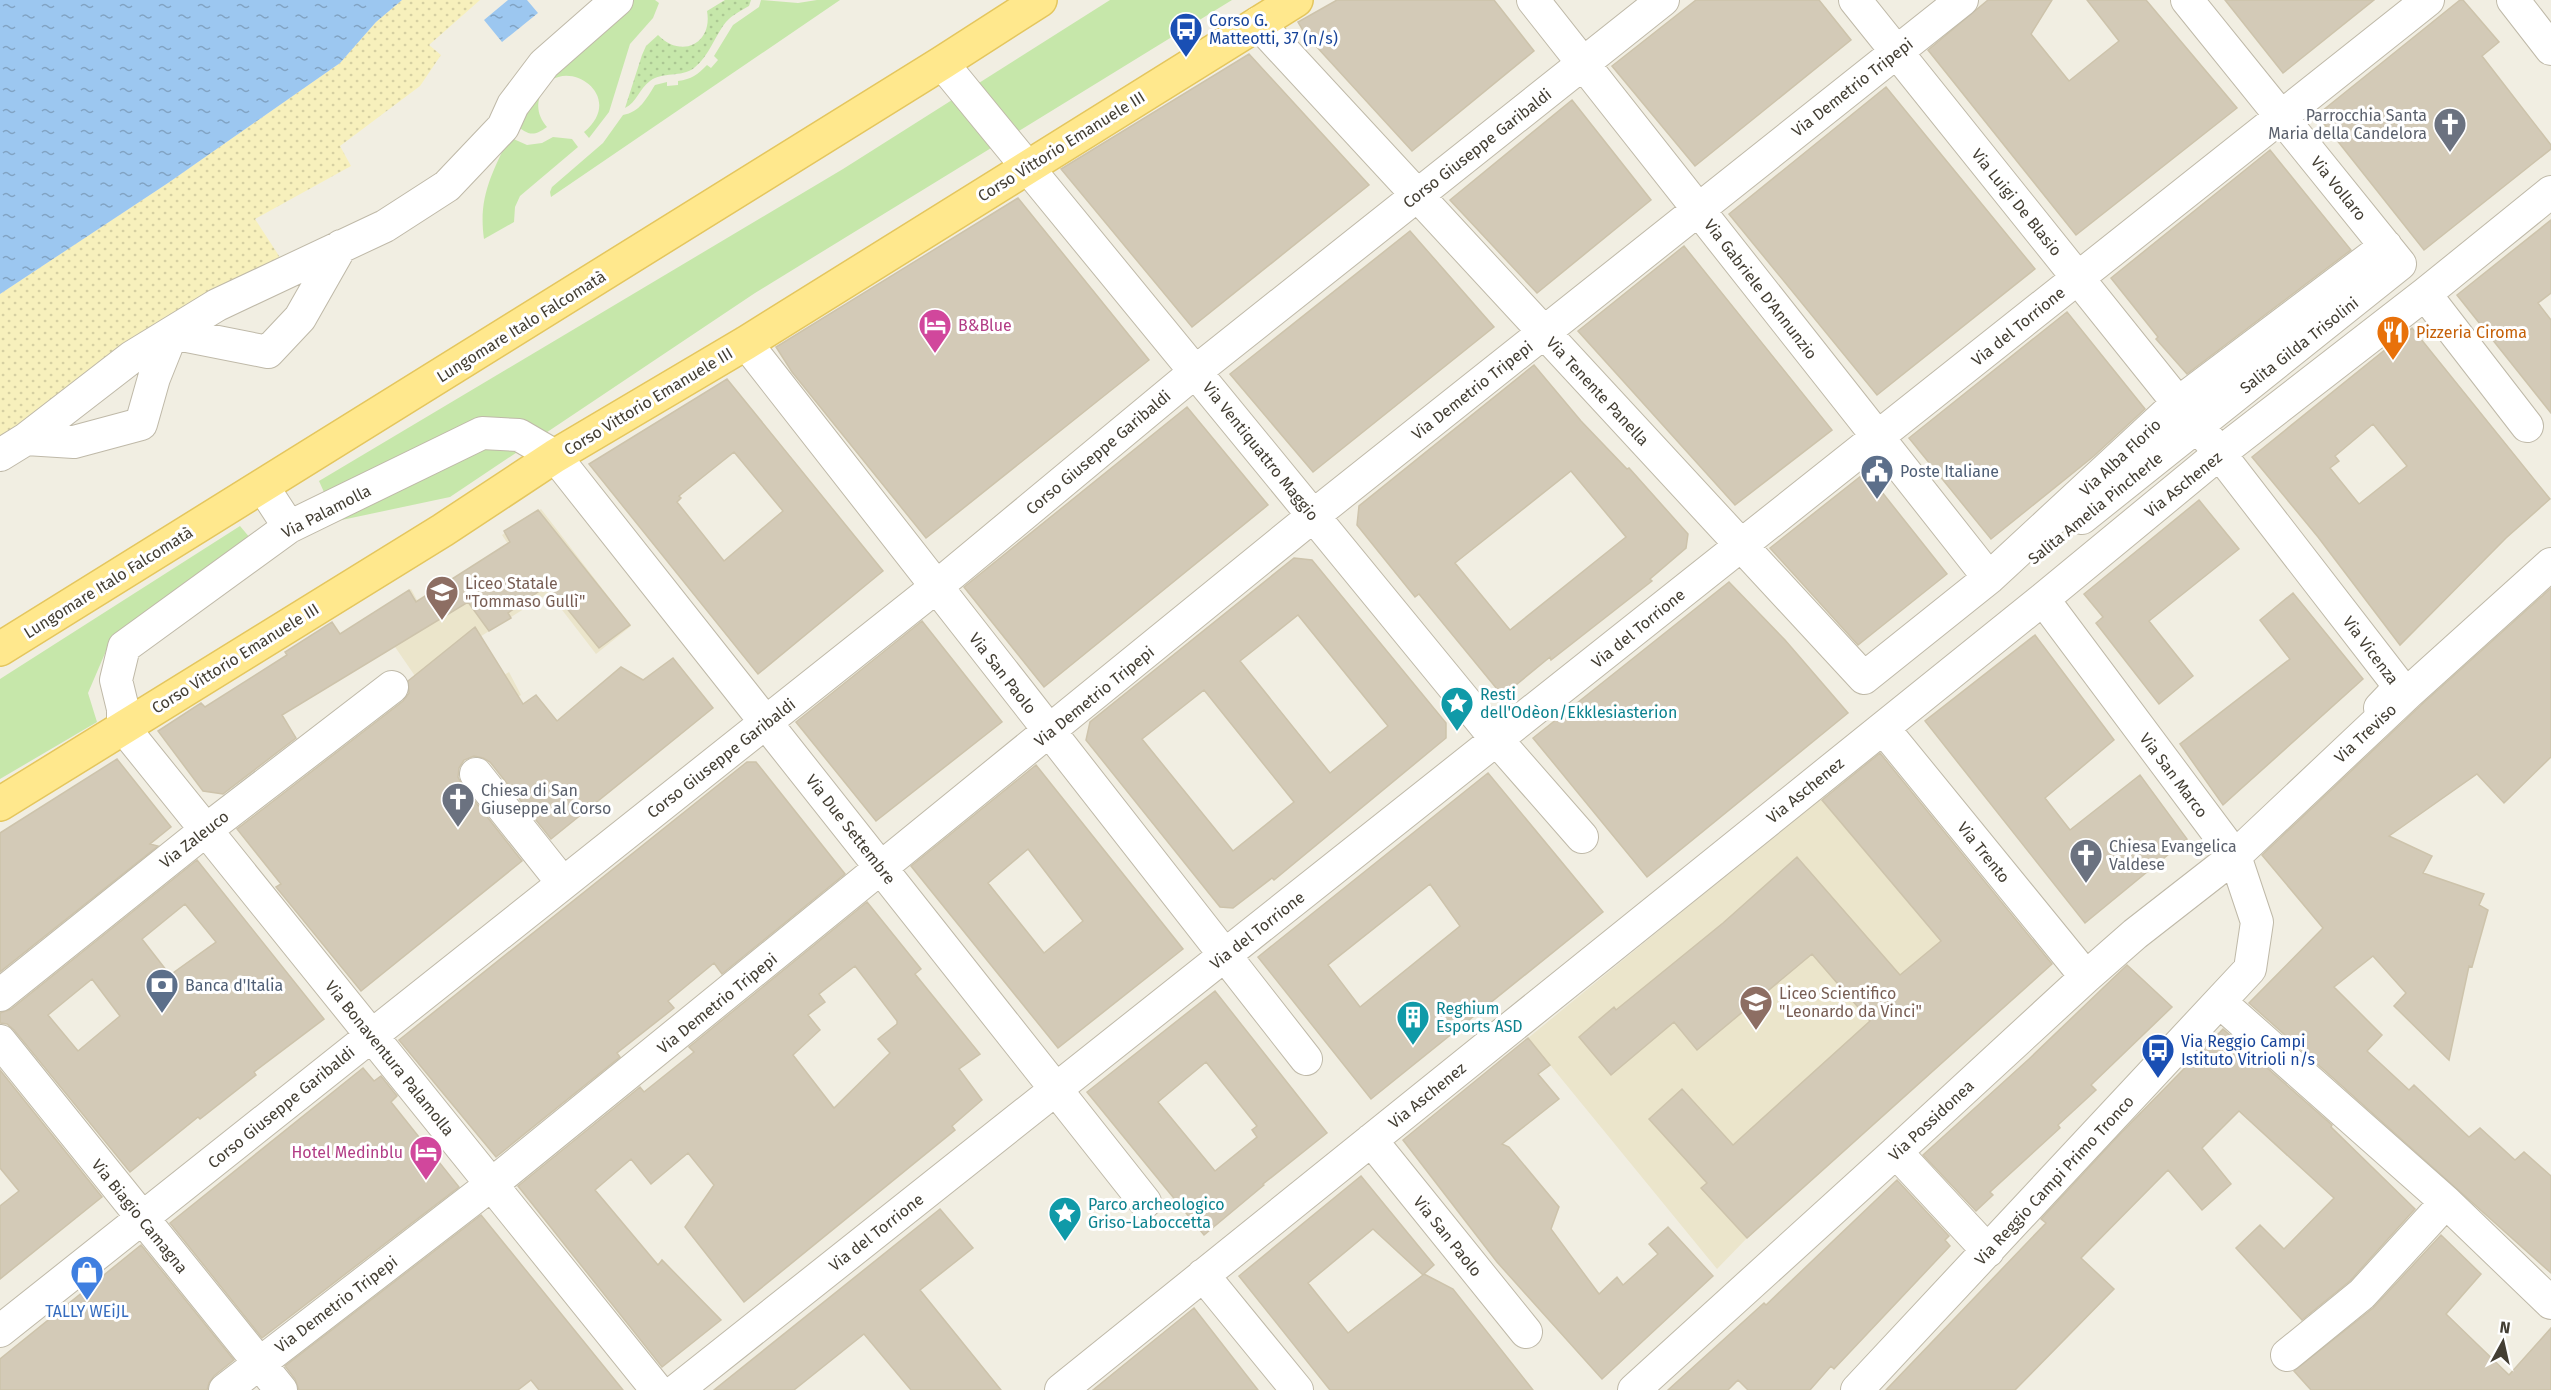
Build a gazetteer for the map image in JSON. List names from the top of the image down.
{
  "streets": {
    "main road": ["Corso Vittorio Emanuele III", "Lungomare Italo Falcomatà"],
    "street": [
      "Via Demetrio Tripepi",
      "Corso Giuseppe Garibaldi",
      "Via Vollaro",
      "Via Luigi De Blasio",
      "Via Gabriele D'Annunzio",
      "Via del Torrione",
      "Salita Gilda Trisolini",
      "Via Tenente Panella",
      "Via Ventiquattro Maggio",
      "Via Aschenez",
      "Salita Amelia Pincherle",
      "Via Palamolla",
      "Via Vicenza",
      "Via San Paolo",
      "Via Treviso",
      "Via San Marco",
      "Via Due Settembre",
      "Via Zaleuco",
      "Via Trento",
      "Via Bonaventura Palamolla",
      "Via Possidonea",
      "Via Reggio Campi Primo Tronco",
      "Via Biagio Camagna"
    ]
  },
  "crossings": [
    ["Via Demetrio Tripepi", "Via Luigi De Blasio"],
    ["Via Demetrio Tripepi", "Via Gabriele D'Annunzio"],
    ["Via Demetrio Tripepi", "Via Tenente Panella"],
    ["Via Demetrio Tripepi", "Via Ventiquattro Maggio"],
    ["Via Demetrio Tripepi", "Via San Paolo"],
    ["Via Demetrio Tripepi", "Via Due Settembre"],
    ["Via Demetrio Tripepi", "Via Bonaventura Palamolla"],
    ["Via Demetrio Tripepi", "Via Biagio Camagna"],
    ["Corso Vittorio Emanuele III", "Via Tenente Panella"],
    ["Corso Vittorio Emanuele III", "Via Ventiquattro Maggio"],
    ["Corso Vittorio Emanuele III", "Via Palamolla"],
    ["Corso Vittorio Emanuele III", "Via San Paolo"],
    ["Corso Vittorio Emanuele III", "Via Due Settembre"],
    ["Corso Vittorio Emanuele III", "Via Bonaventura Palamolla"],
    ["Corso Giuseppe Garibaldi", "Via Gabriele D'Annunzio"],
    ["Corso Giuseppe Garibaldi", "Via Tenente Panella"],
    ["Corso Giuseppe Garibaldi", "Via Ventiquattro Maggio"],
    ["Corso Giuseppe Garibaldi", "Via San Paolo"],
    ["Corso Giuseppe Garibaldi", "Via Due Settembre"],
    ["Corso Giuseppe Garibaldi", "Via Bonaventura Palamolla"],
    ["Corso Giuseppe Garibaldi", "Via Biagio Camagna"],
    ["Via Vollaro", "Via del Torrione"],
    ["Via Vollaro", "Salita Gilda Trisolini"],
    ["Via Luigi De Blasio", "Via del Torrione"],
    ["Via Luigi De Blasio", "Salita Gilda Trisolini"],
    ["Via Luigi De Blasio", "Salita Amelia Pincherle"],
    ["Via Luigi De Blasio", "Via Vicenza"],
    ["Via Gabriele D'Annunzio", "Via del Torrione"],
    ["Via Gabriele D'Annunzio", "Via Tenente Panella"],
    ["Via Gabriele D'Annunzio", "Salita Amelia Pincherle"],
    ["Lungomare Italo Falcomatà", "Via Ventiquattro Maggio"],
    ["Via del Torrione", "Via Tenente Panella"],
    ["Via del Torrione", "Via Ventiquattro Maggio"],
    ["Via del Torrione", "Via San Paolo"],
    ["Via del Torrione", "Via Due Settembre"],
    ["Salita Gilda Trisolini", "Salita Amelia Pincherle"],
    ["Salita Gilda Trisolini", "Via Vicenza"],
    ["Via Tenente Panella", "Salita Amelia Pincherle"],
    ["Via Aschenez", "Via Vicenza"],
    ["Via Aschenez", "Via San Paolo"],
    ["Via Aschenez", "Via San Marco"],
    ["Via Aschenez", "Via Trento"],
    ["Salita Amelia Pincherle", "Via Vicenza"],
    ["Via Palamolla", "Via Due Settembre"],
    ["Via Palamolla", "Via Bonaventura Palamolla"],
    ["Via Vicenza", "Via Treviso"],
    ["Via Vicenza", "Via San Marco"],
    ["Via Vicenza", "Via Possidonea"],
    ["Via Treviso", "Via San Marco"],
    ["Via Treviso", "Via Possidonea"],
    ["Via San Marco", "Via Possidonea"],
    ["Via San Marco", "Via Reggio Campi Primo Tronco"],
    ["Via Zaleuco", "Via Bonaventura Palamolla"],
    ["Via Trento", "Via Possidonea"]
  ],
  "places": {
    "bus stop": ["Corso G. Matteotti, 37 (n/s)", "Via Reggio Campi Istituto Vitrioli n/s"],
    "church": ["Parrocchia Santa Maria della Candelora", "Chiesa di San Giuseppe al Corso", "Chiesa Evangelica Valdese"],
    "hotel": ["B&Blue", "Hotel Medinblu"],
    "restaurant": ["Pizzeria Ciroma"],
    "public building": ["Poste Italiane"],
    "school or university": ["Liceo Statale \"Tommaso Gullì\"", "Liceo Scientifico \"Leonardo da Vinci\""],
    "place": ["Resti dell'Odèon/Ekklesiasterion", "Parco archeologico Griso-Laboccetta"],
    "bank": ["Banca d'Italia"],
    "building": ["Reghium Esports ASD"],
    "shop": ["TALLY WEiJL"]
  },
  "north": "top"
}
